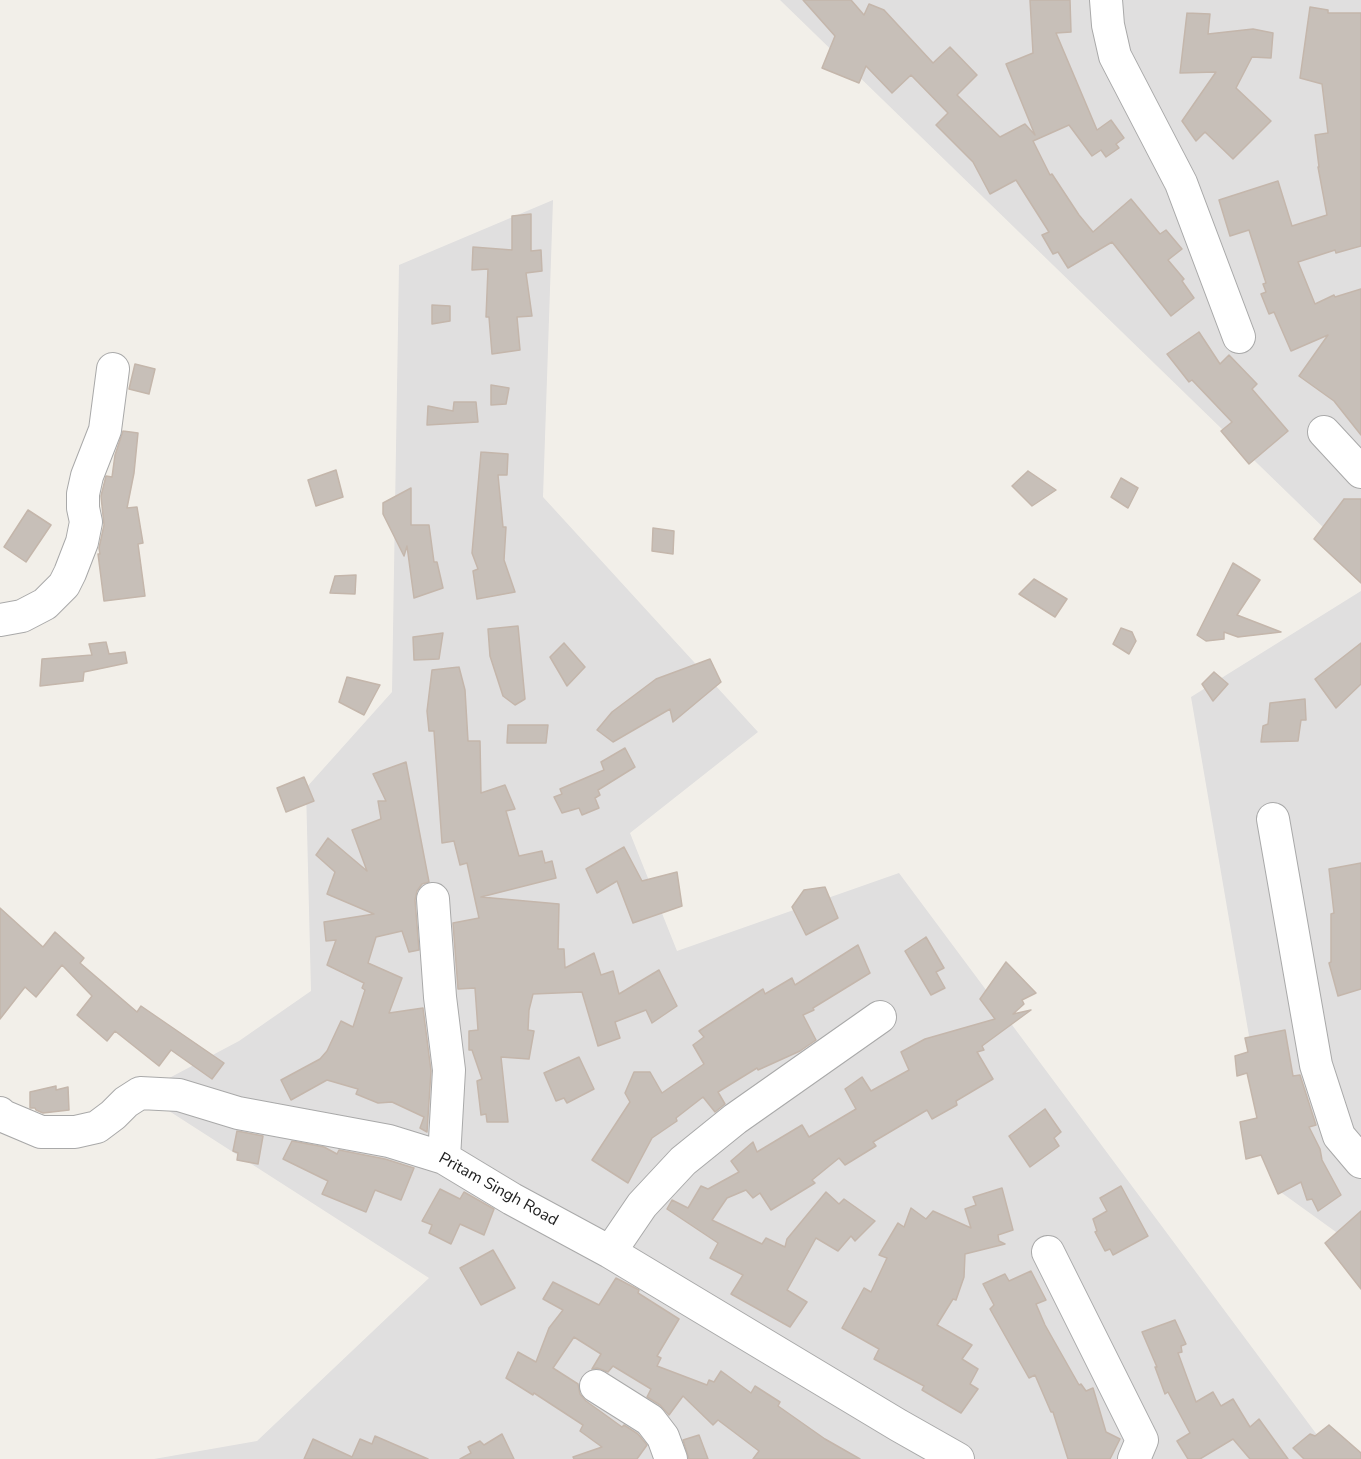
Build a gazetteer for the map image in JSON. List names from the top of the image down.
{
  "streets": {
    "street": ["Pritam Singh Road"]
  }
}
